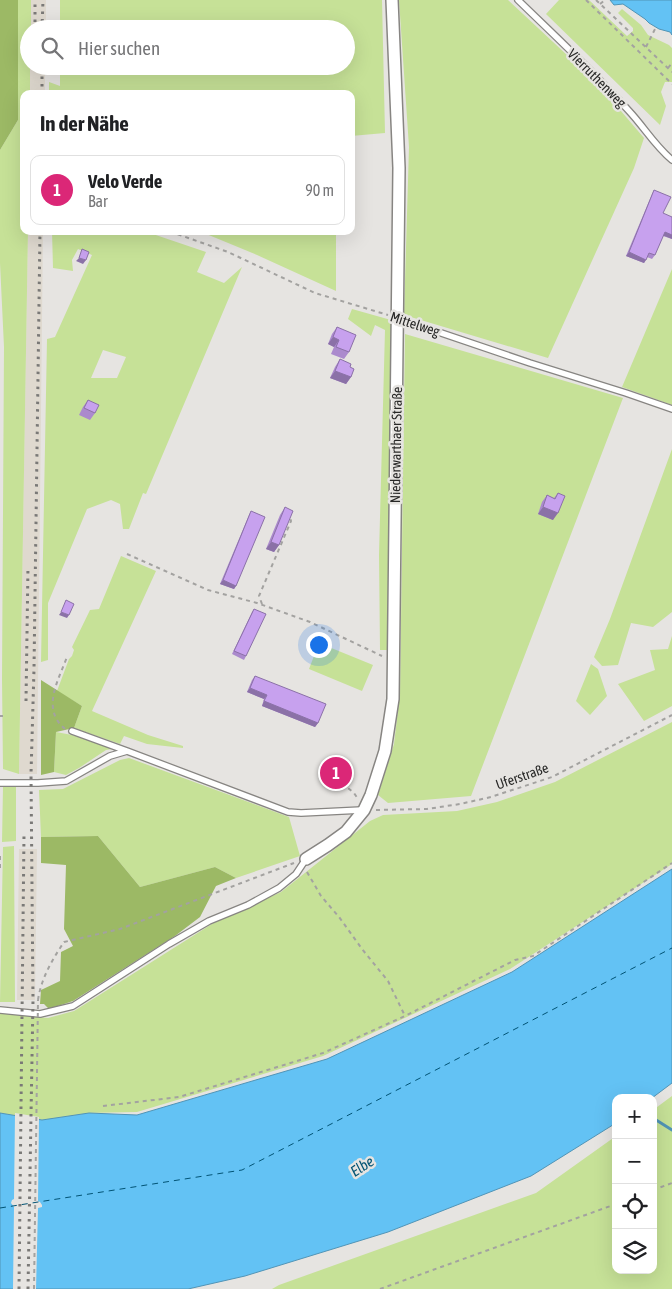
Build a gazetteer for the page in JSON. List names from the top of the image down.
{
  "streets": {
    "street": ["Niederwarthaer Straße"],
    "lane": ["Vierruthenweg", "Mittelweg"],
    "path": ["Uferstraße"]
  },
  "crossings": [
    ["Mittelweg", "Niederwarthaer Straße"],
    ["Niederwarthaer Straße", "Uferstraße"]
  ],
  "water": ["Elbe"],
  "page": {
    "search": "Hier suchen",
    "heading": "In der Nähe",
    "list": [
      {
        "mark": "1",
        "name": "Velo Verde",
        "note": "Bar",
        "value": "90 m"
      }
    ],
    "pins": "1",
    "map_buttons": ["+", "−"]
  }
}
